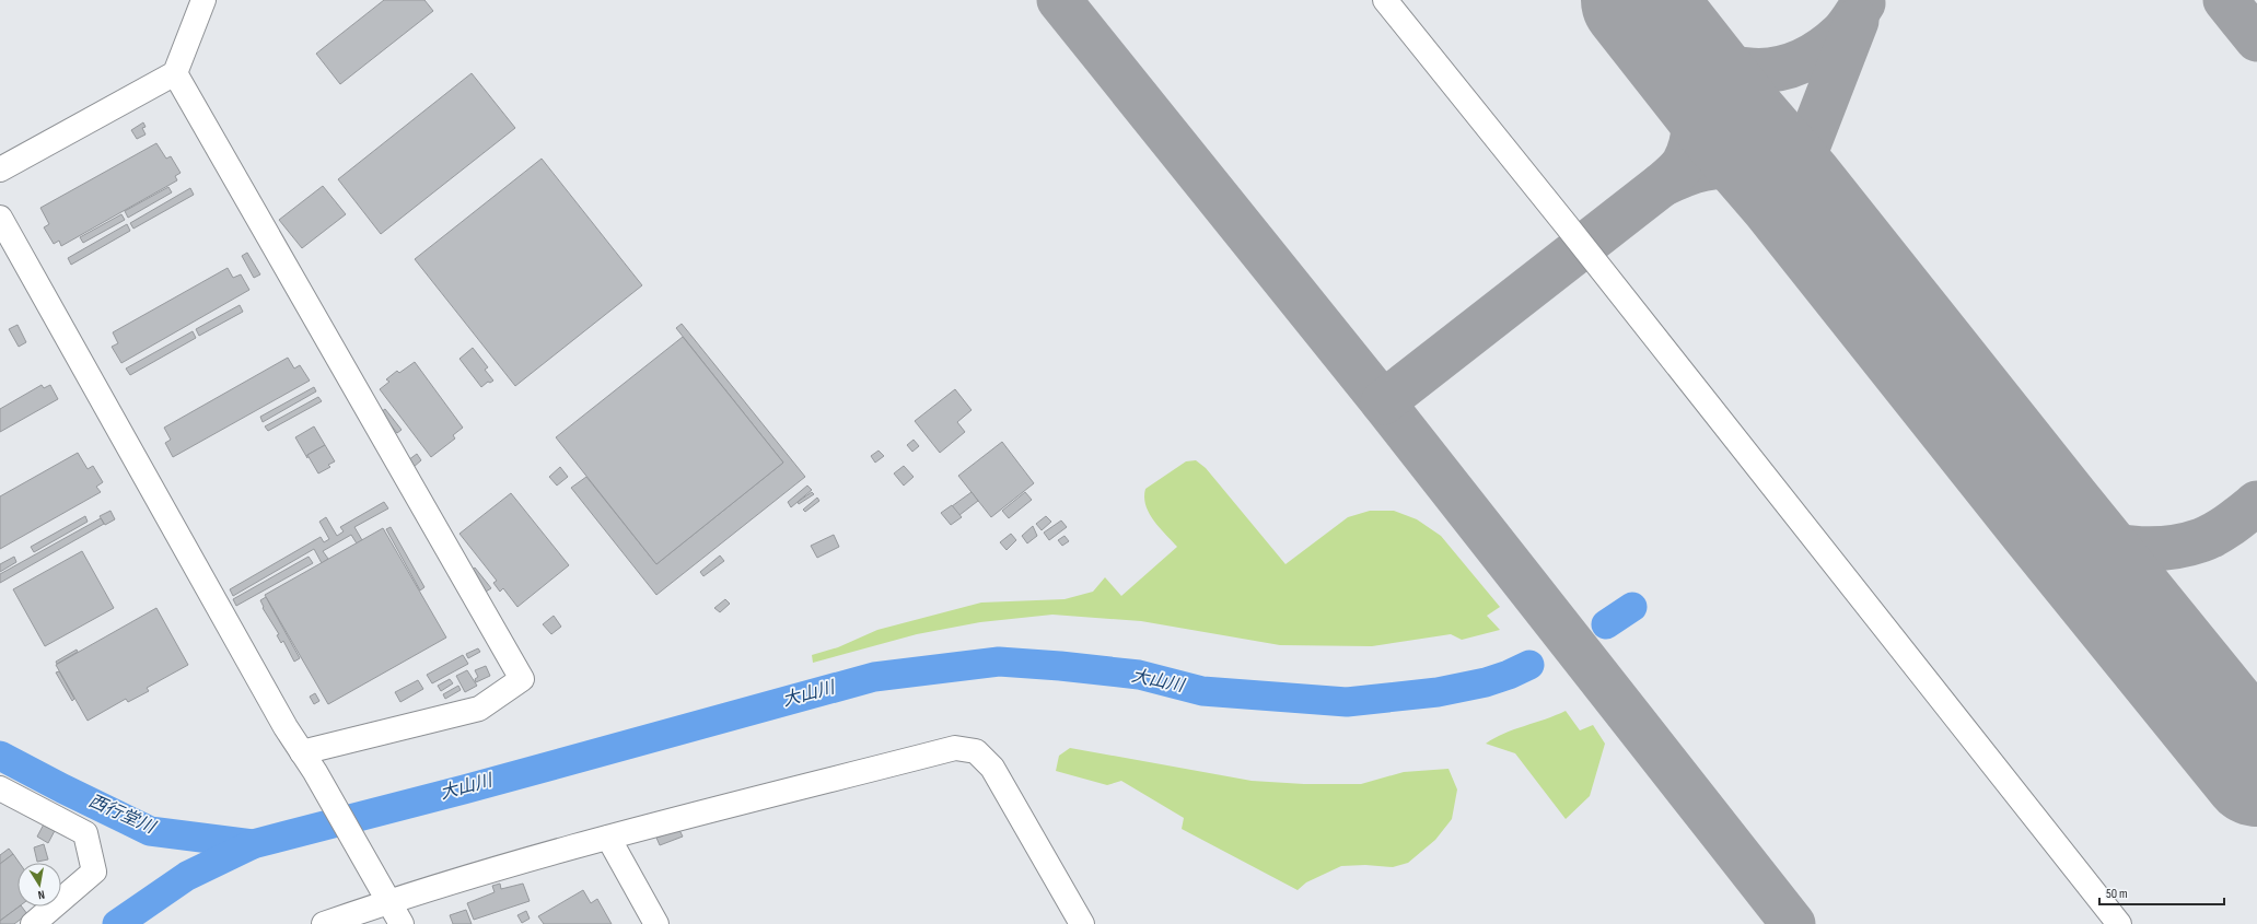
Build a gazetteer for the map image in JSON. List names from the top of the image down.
{
  "water": ["大山川", "西行堂川"],
  "scale_bar": "50 m",
  "north": "bottom"
}
